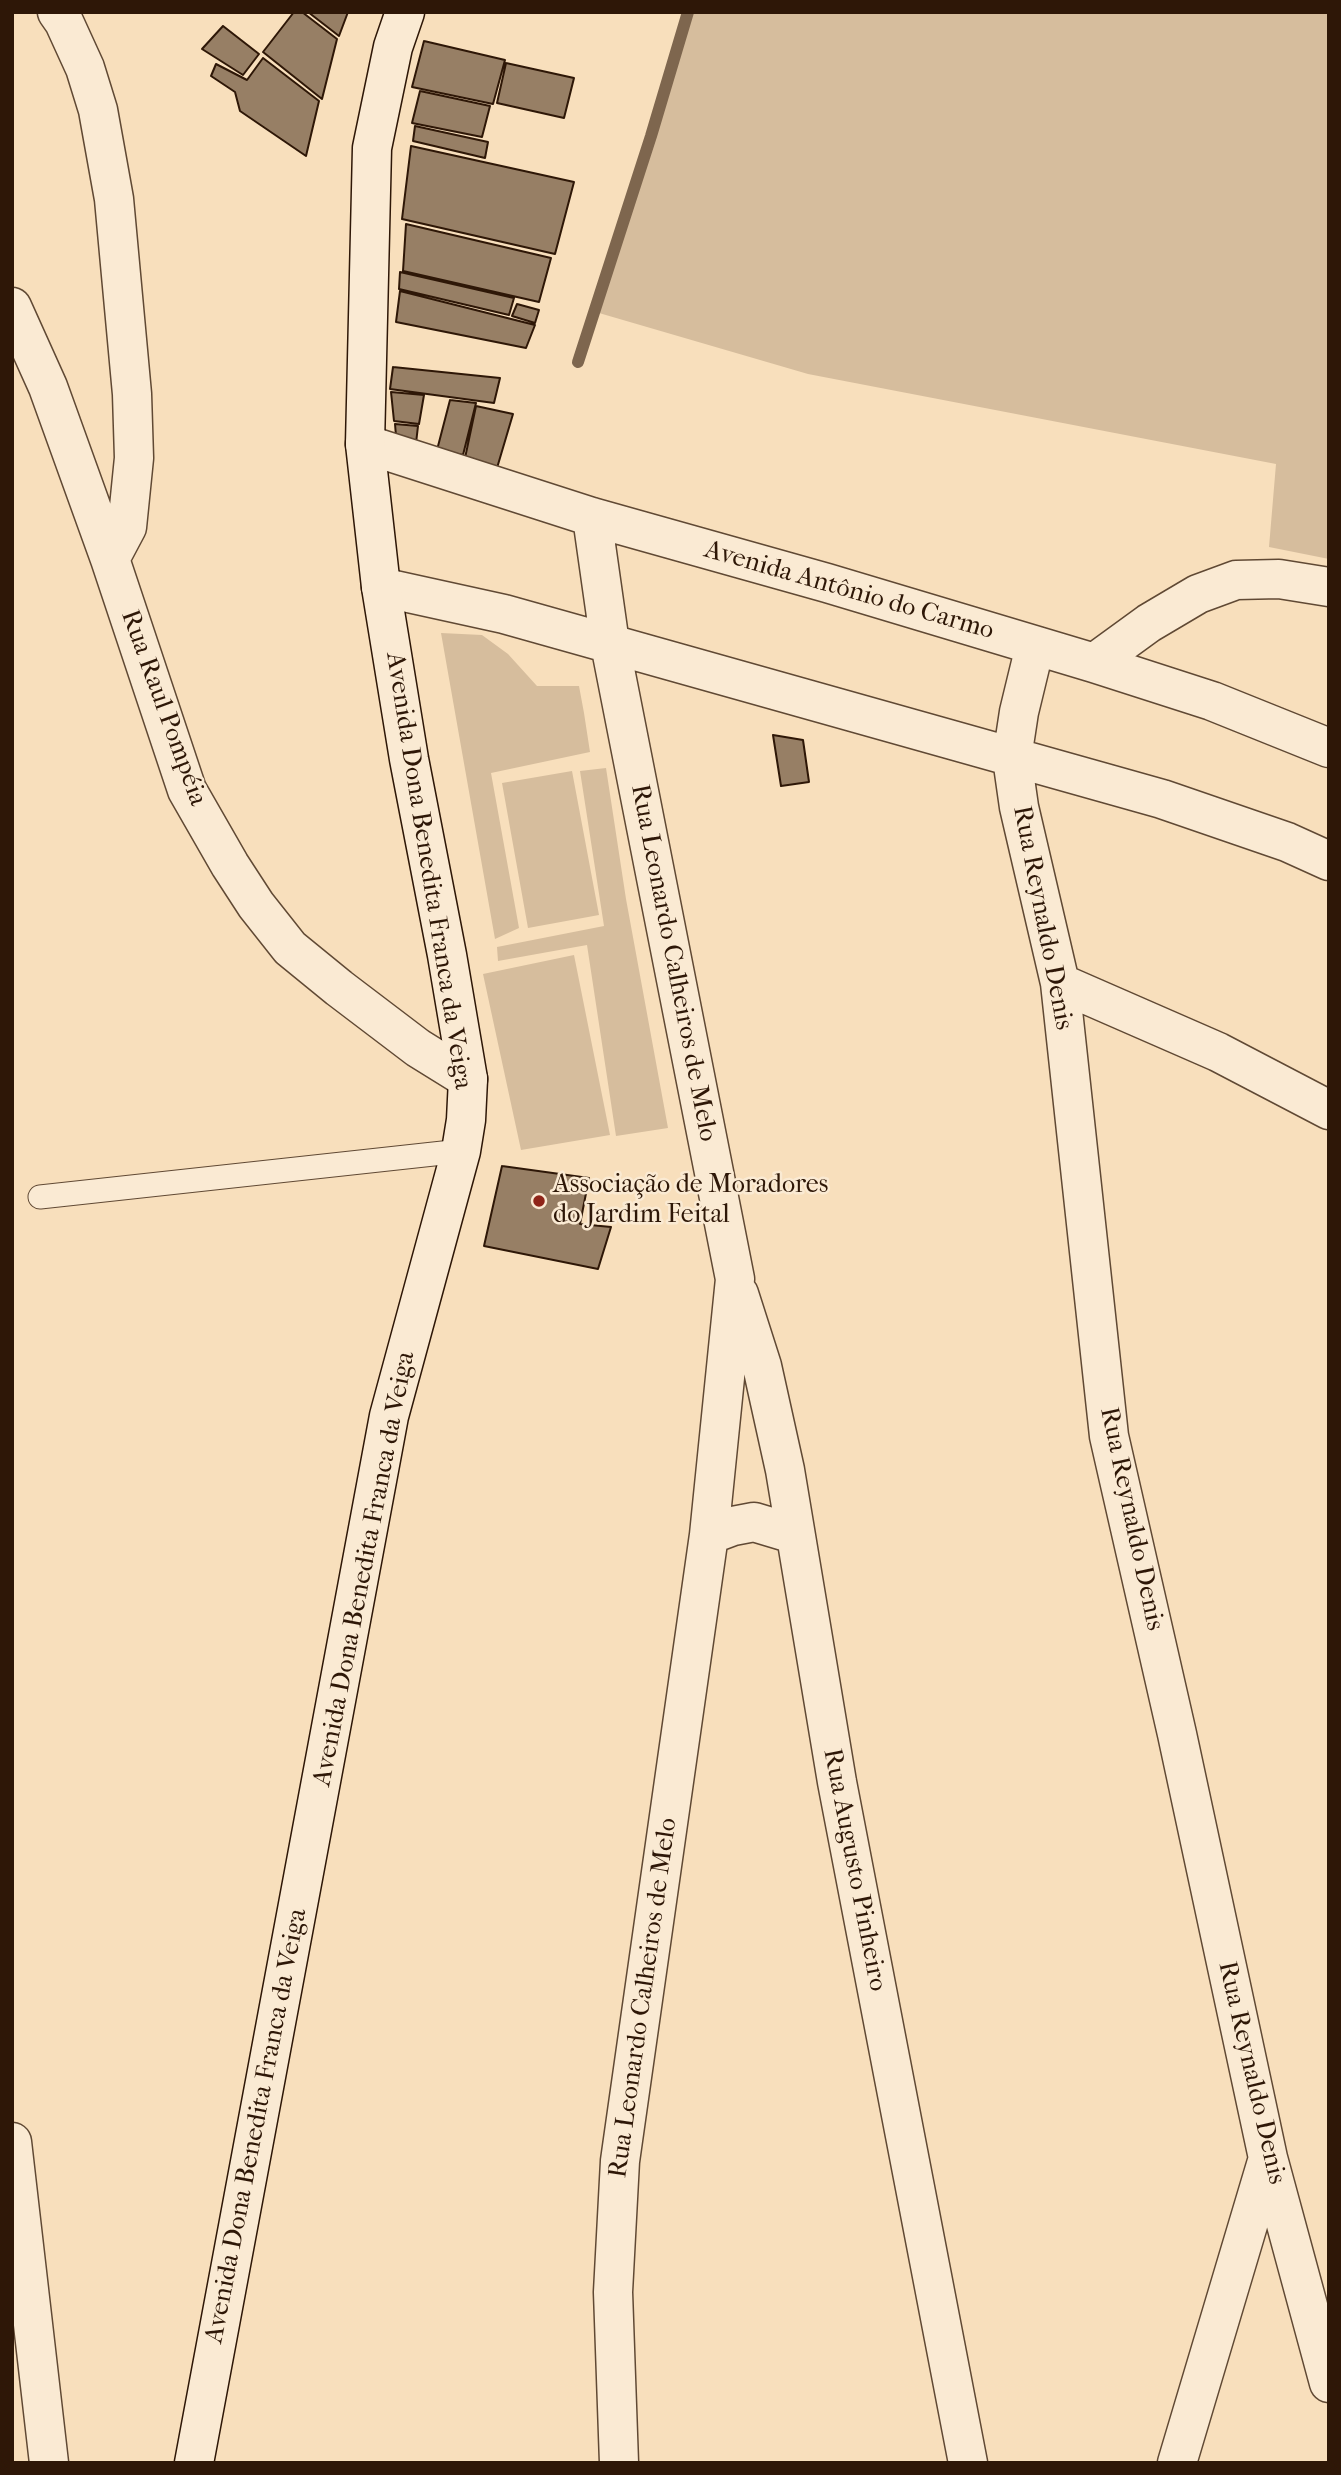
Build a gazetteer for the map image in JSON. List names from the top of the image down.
{
  "streets": {
    "street": [
      "Avenida Antônio do Carmo",
      "Rua Raul Pompéia",
      "Avenida Dona Benedita Franca da Veiga",
      "Rua Reynaldo Denis",
      "Rua Leonardo Calheiros de Melo",
      "Rua Augusto Pinheiro"
    ]
  },
  "crossings": [
    ["Avenida Antônio do Carmo", "Avenida Dona Benedita Franca da Veiga"],
    ["Avenida Antônio do Carmo", "Rua Reynaldo Denis"],
    ["Avenida Antônio do Carmo", "Rua Leonardo Calheiros de Melo"],
    ["Rua Raul Pompéia", "Avenida Dona Benedita Franca da Veiga"],
    ["Rua Leonardo Calheiros de Melo", "Rua Augusto Pinheiro"]
  ],
  "places": ["Associação de Moradores do Jardim Feital"]
}
